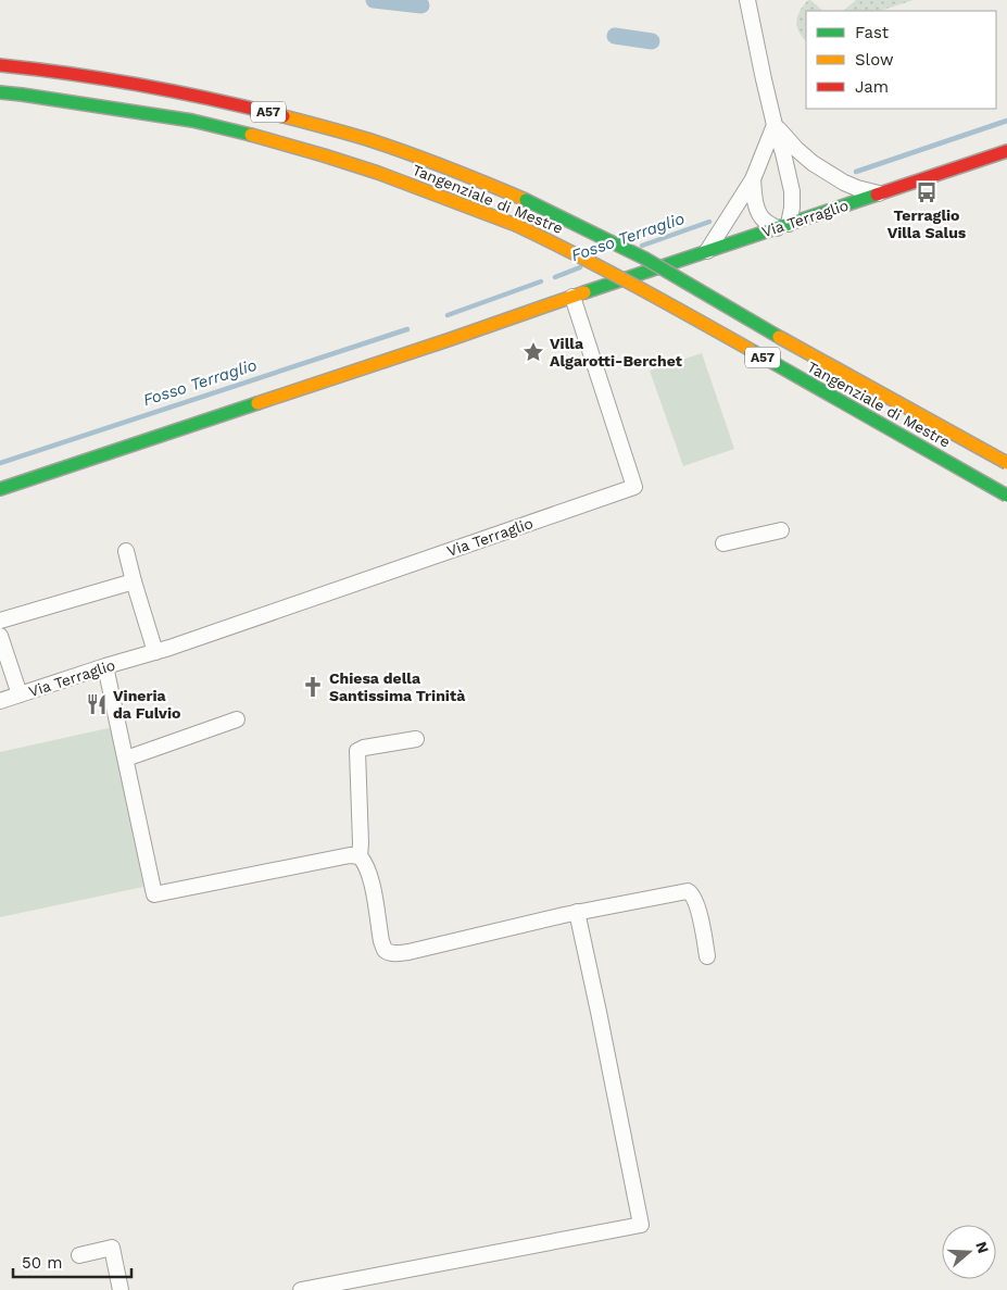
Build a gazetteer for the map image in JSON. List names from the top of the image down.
{
  "streets": {
    "main road": ["A57", "Tangenziale di Mestre", "Via Terraglio"]
  },
  "crossings": [
    ["A57", "Tangenziale di Mestre"]
  ],
  "water": ["Fosso Terraglio"],
  "places": {
    "bus stop": ["Terraglio Villa Salus"],
    "place": ["Villa Algarotti-Berchet"],
    "church": ["Chiesa della Santissima Trinità"],
    "restaurant": ["Vineria da Fulvio"]
  },
  "legend": ["Fast", "Slow", "Jam"],
  "scale_bar": "50 m",
  "north": "right"
}
